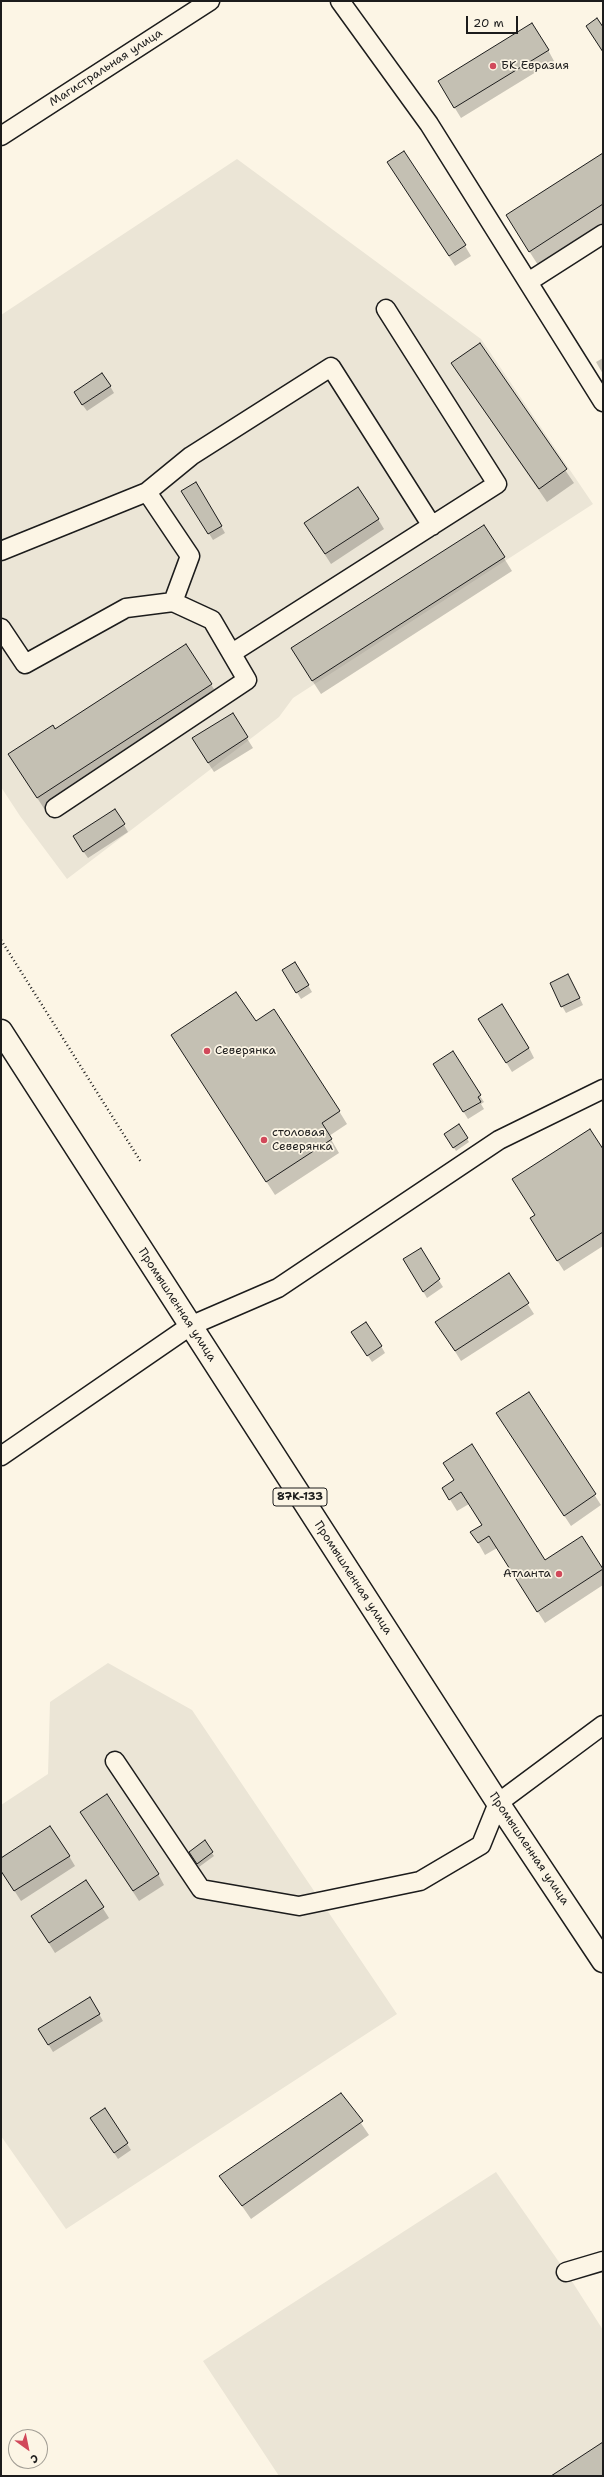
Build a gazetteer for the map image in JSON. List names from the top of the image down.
{
  "streets": {
    "main road": ["Промышленная улица", "87К-133"],
    "street": ["Магистральная улица"]
  },
  "places": [
    "БК Евразия",
    "Северянка",
    "столовая Северянка",
    "Атланта"
  ],
  "scale_bar": "20 m",
  "north": "bottom right"
}
